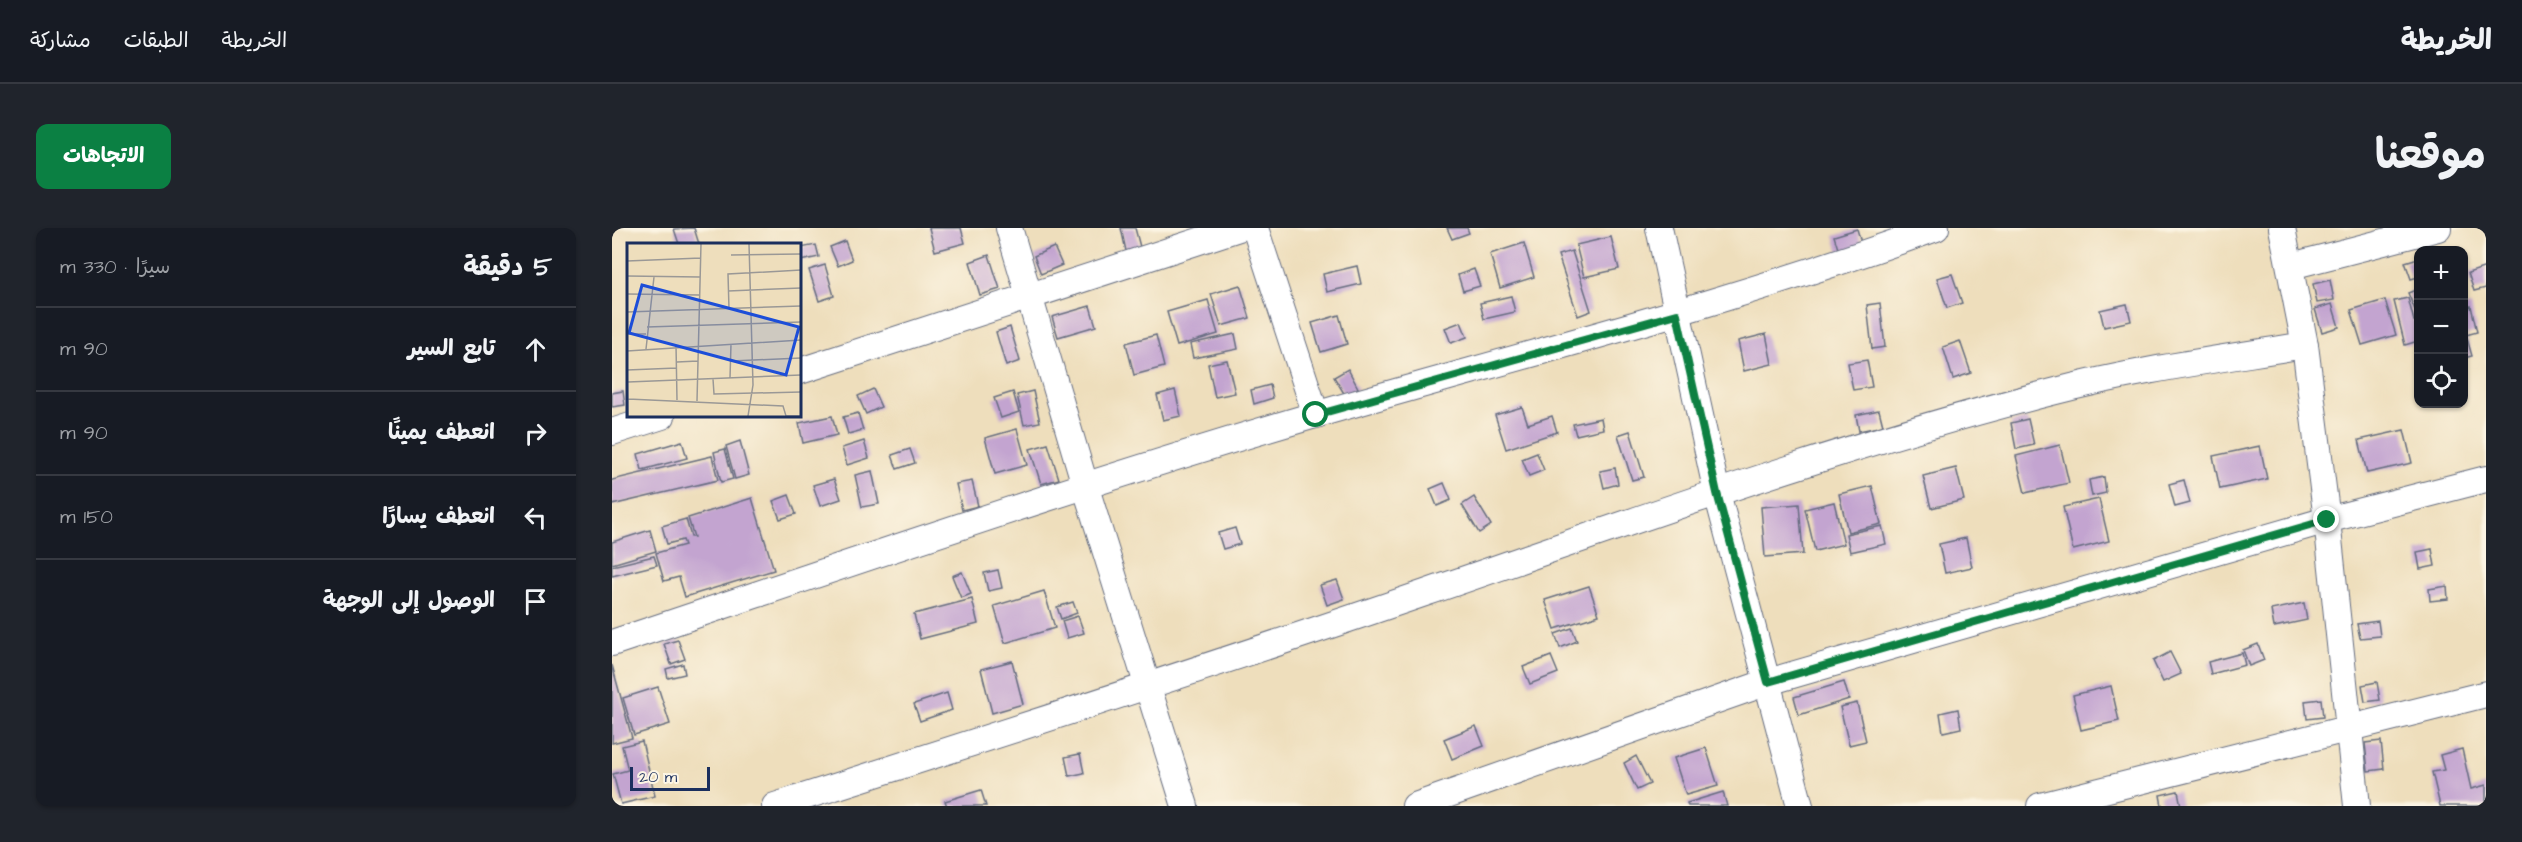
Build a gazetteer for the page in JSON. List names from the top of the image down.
{
  "scale_bar": "20 m",
  "page": {
    "header": "الخريطة",
    "nav": ["الخريطة", "الطبقات", "مشاركة"],
    "title": "موقعنا",
    "buttons": "الاتجاهات",
    "heading": ["5 دقيقة", "سيرًا · 330 m"],
    "map_buttons": ["+", "−"],
    "list": [
      ["تابع السير", "90 m"],
      ["انعطف يمينًا", "90 m"],
      ["انعطف يسارًا", "150 m"],
      "الوصول إلى الوجهة"
    ],
    "scale": "20 m"
  }
}
